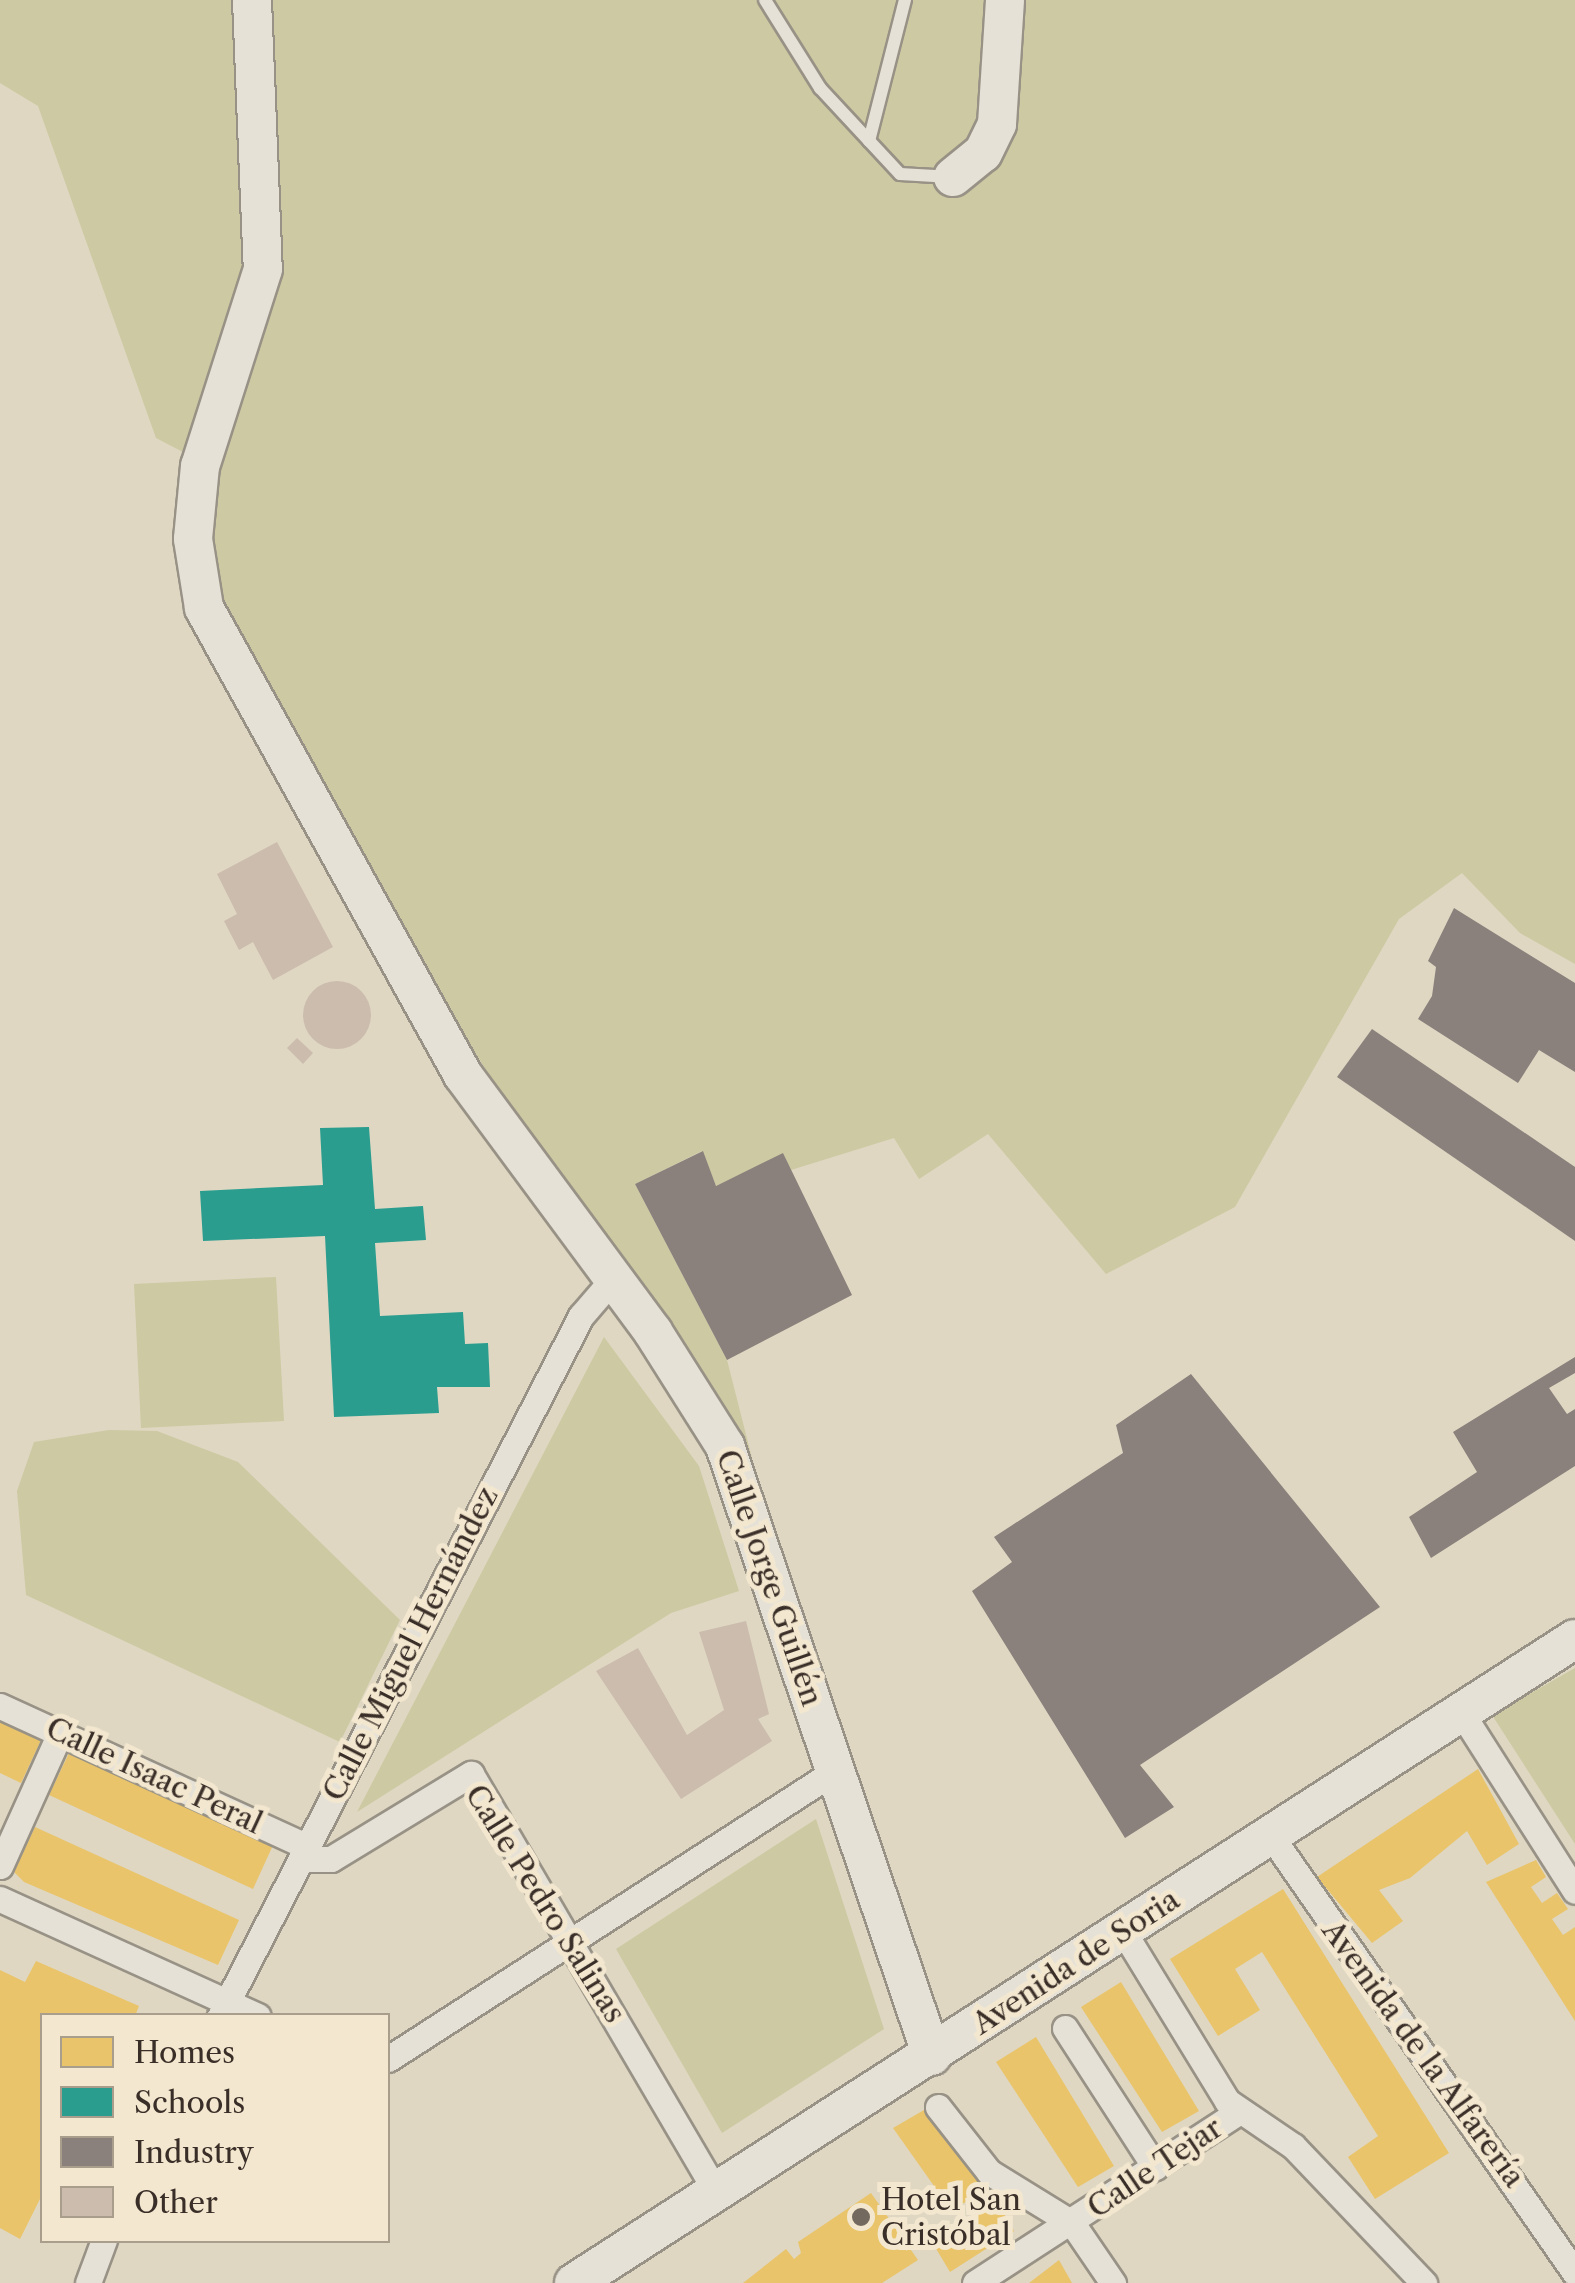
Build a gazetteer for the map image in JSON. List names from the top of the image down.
{
  "streets": {
    "street": [
      "Calle Jorge Guillén",
      "Calle Miguel Hernández",
      "Calle Isaac Peral",
      "Calle Pedro Salinas",
      "Avenida de Soria",
      "Avenida de la Alfarería",
      "Calle Tejar"
    ]
  },
  "crossings": [
    ["Calle Jorge Guillén", "Calle Miguel Hernández"],
    ["Calle Jorge Guillén", "Avenida de Soria"],
    ["Calle Miguel Hernández", "Calle Isaac Peral"],
    ["Calle Miguel Hernández", "Calle Pedro Salinas"],
    ["Calle Isaac Peral", "Calle Pedro Salinas"],
    ["Calle Pedro Salinas", "Avenida de Soria"],
    ["Avenida de Soria", "Avenida de la Alfarería"]
  ],
  "places": ["Hotel San Cristóbal"],
  "legend": [
    "Homes",
    "Schools",
    "Industry",
    "Other"
  ]
}
